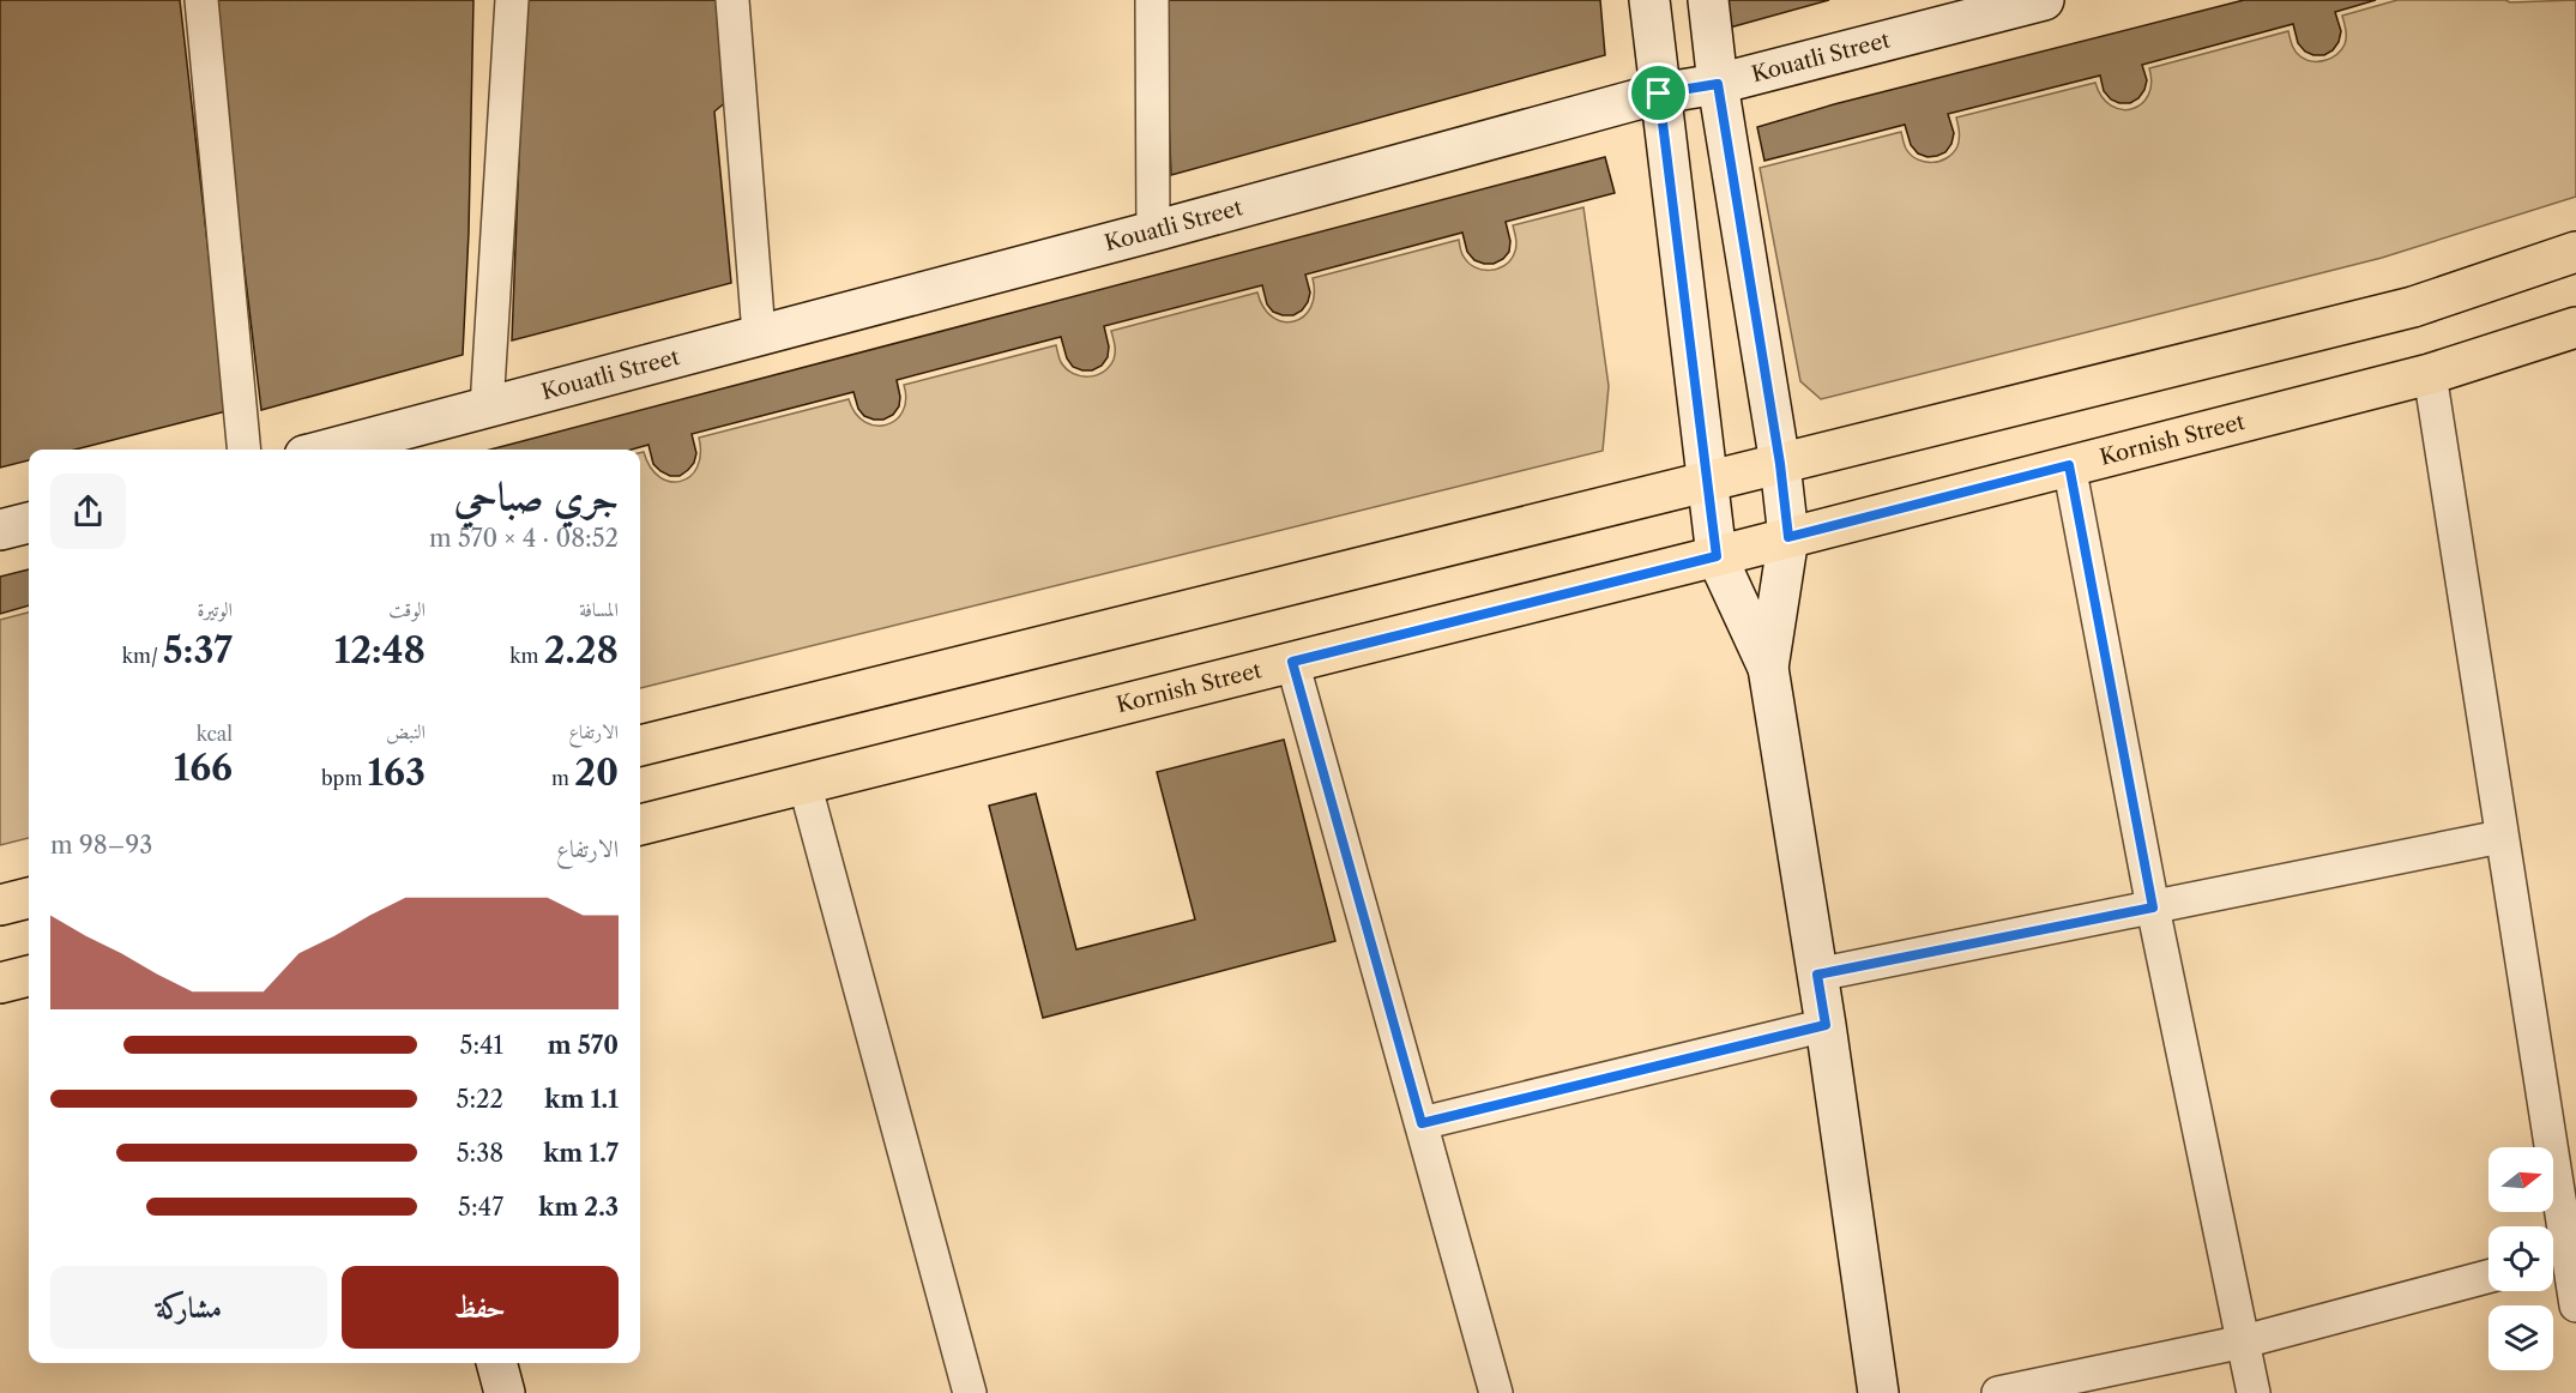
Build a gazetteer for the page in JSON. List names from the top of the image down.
{
  "streets": {
    "main road": ["Kouatli Street", "Kornish Street"]
  },
  "north": "right",
  "page": {
    "heading": ["جري صباحي", "08:52 · 4 × 570 m"],
    "stats": [
      ["المسافة", "2.28 km"],
      ["الوقت", "12:48"],
      ["الوتيرة", "5:37 /km"],
      ["الارتفاع", "20 m"],
      ["النبض", "163 bpm"],
      ["kcal", "166"]
    ],
    "chart": ["الارتفاع", "93–98 m"],
    "list": [
      {
        "name": "570 m",
        "note": "5:41"
      },
      {
        "name": "1.1 km",
        "note": "5:22"
      },
      {
        "name": "1.7 km",
        "note": "5:38"
      },
      {
        "name": "2.3 km",
        "note": "5:47"
      }
    ],
    "buttons": ["حفظ", "مشاركة"]
  }
}
